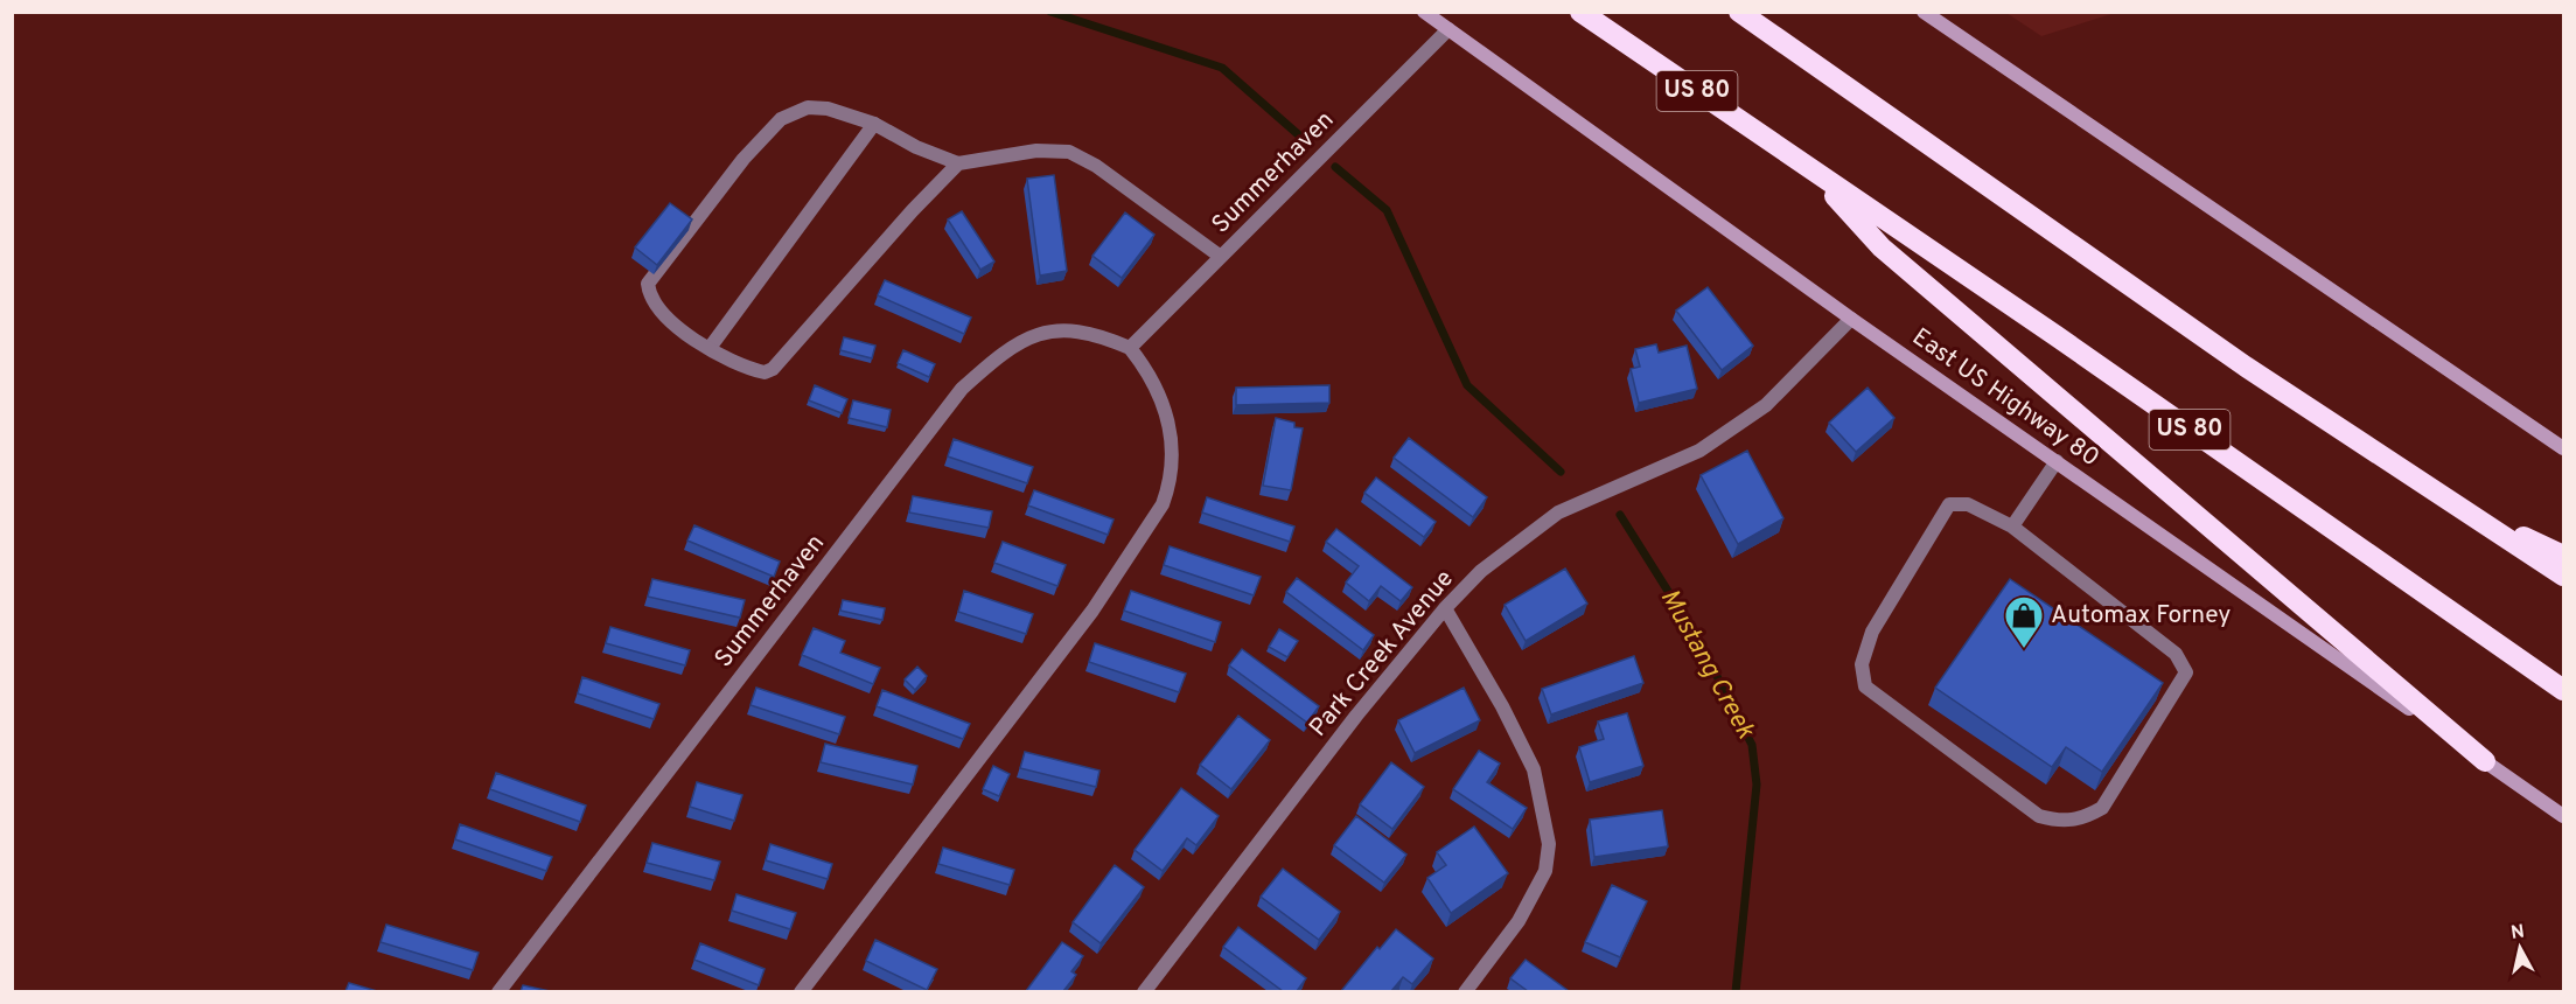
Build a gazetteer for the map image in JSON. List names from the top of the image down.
{
  "streets": {
    "highway": ["US 80"],
    "main road": ["East US Highway 80"],
    "street": ["Summerhaven", "Park Creek Avenue"]
  },
  "crossings": [
    ["Summerhaven", "East US Highway 80"],
    ["East US Highway 80", "Park Creek Avenue"]
  ],
  "water": ["Mustang Creek"],
  "places": {
    "shop": ["Automax Forney"]
  },
  "north": "top"
}
